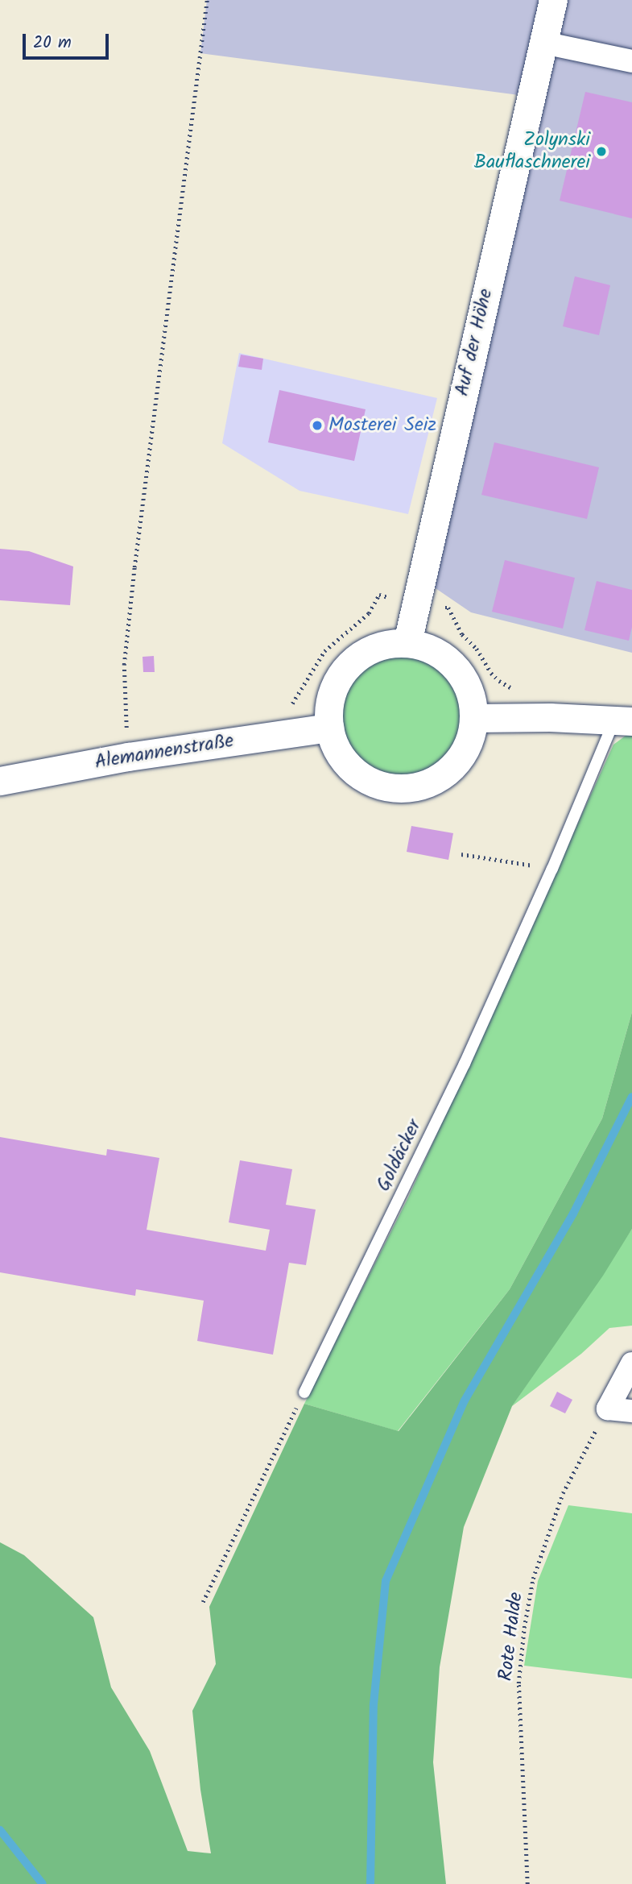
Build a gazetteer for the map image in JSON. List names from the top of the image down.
{
  "streets": {
    "street": ["Auf der Höhe", "Alemannenstraße"],
    "lane": ["Goldäcker"],
    "path": ["Rote Halde"]
  },
  "crossings": [
    ["Auf der Höhe", "Alemannenstraße"]
  ],
  "places": ["Zolynski Bauflaschnerei", "Mosterei Seiz"],
  "scale_bar": "20 m"
}
